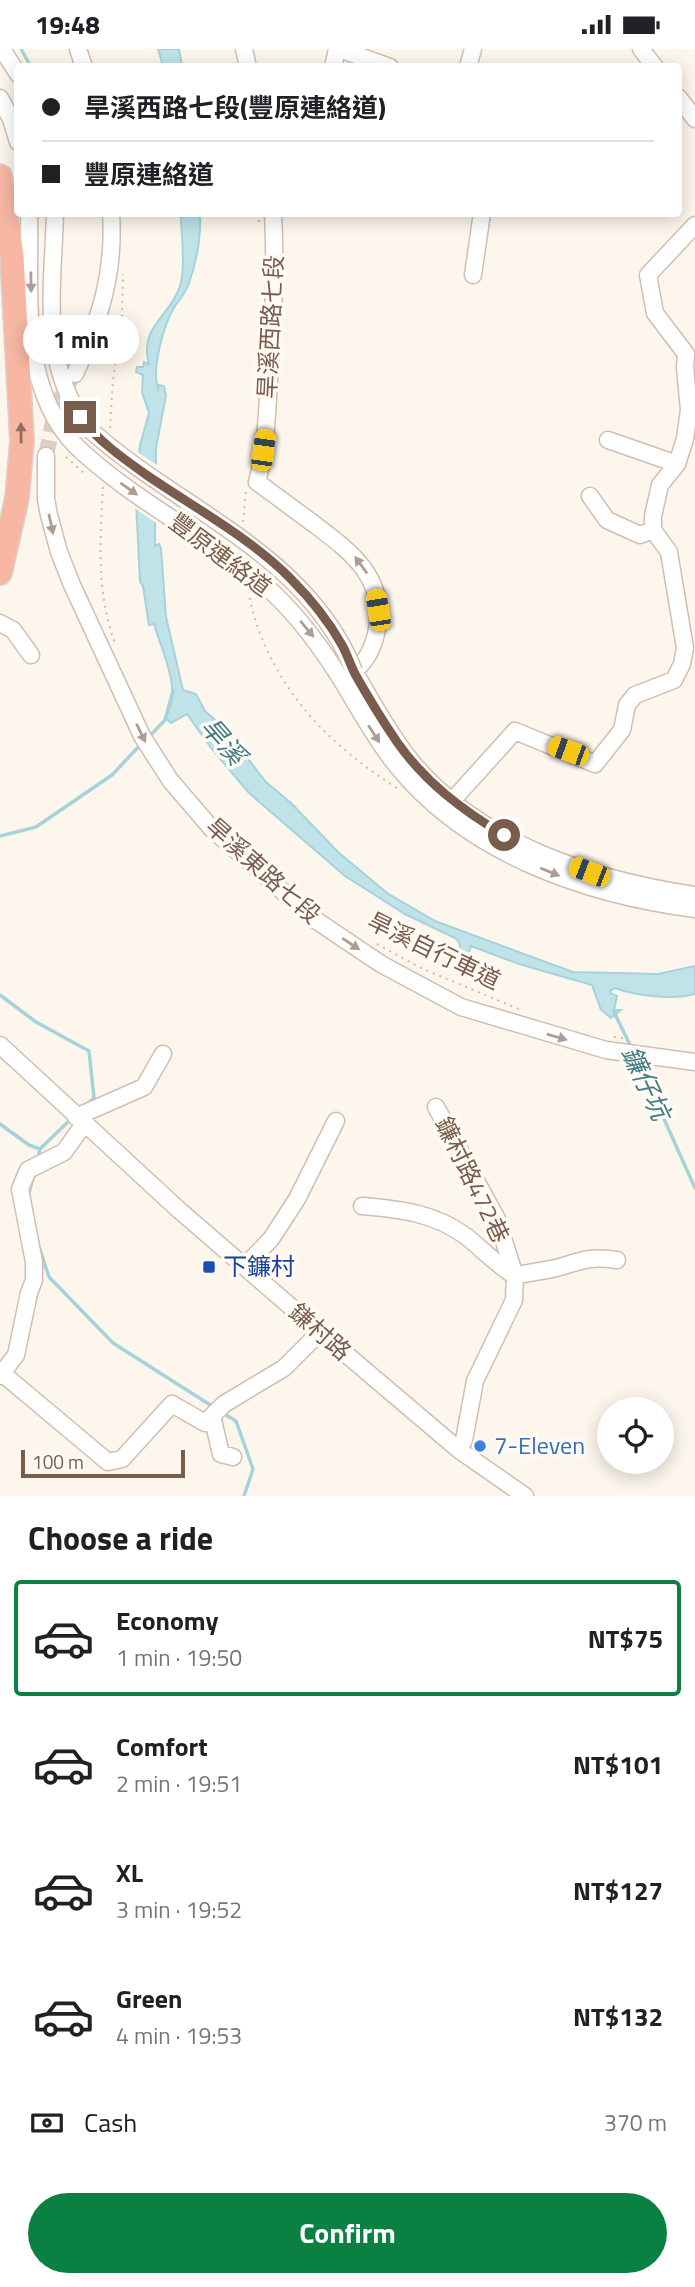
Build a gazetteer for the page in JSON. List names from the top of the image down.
{
  "streets": {
    "street": [
      "旱溪西路七段",
      "豐原連絡道",
      "旱溪東路七段",
      "鐮村路472巷",
      "鎌村路"
    ],
    "path": ["旱溪自行車道"]
  },
  "crossings": [
    ["旱溪西路七段", "豐原連絡道"],
    ["鐮村路472巷", "鎌村路"]
  ],
  "one_way": ["旱溪西路七段", "旱溪東路七段"],
  "water": ["旱溪", "鐮仔坑"],
  "places": {
    "transit": ["下鐮村"],
    "other": ["7-Eleven"]
  },
  "scale_bar": "100 m",
  "page": {
    "status": "19:48",
    "banner": ["旱溪西路七段(豐原連絡道)", "豐原連絡道"],
    "bubble": "1 min",
    "scale": "100 m",
    "heading": "Choose a ride",
    "list": [
      {
        "name": "Economy",
        "note": "1 min · 19:50",
        "value": "NT$75"
      },
      {
        "name": "Comfort",
        "note": "2 min · 19:51",
        "value": "NT$101"
      },
      {
        "name": "XL",
        "note": "3 min · 19:52",
        "value": "NT$127"
      },
      {
        "name": "Green",
        "note": "4 min · 19:53",
        "value": "NT$132"
      }
    ],
    "pay": ["Cash", "370 m"],
    "buttons": "Confirm"
  }
}
